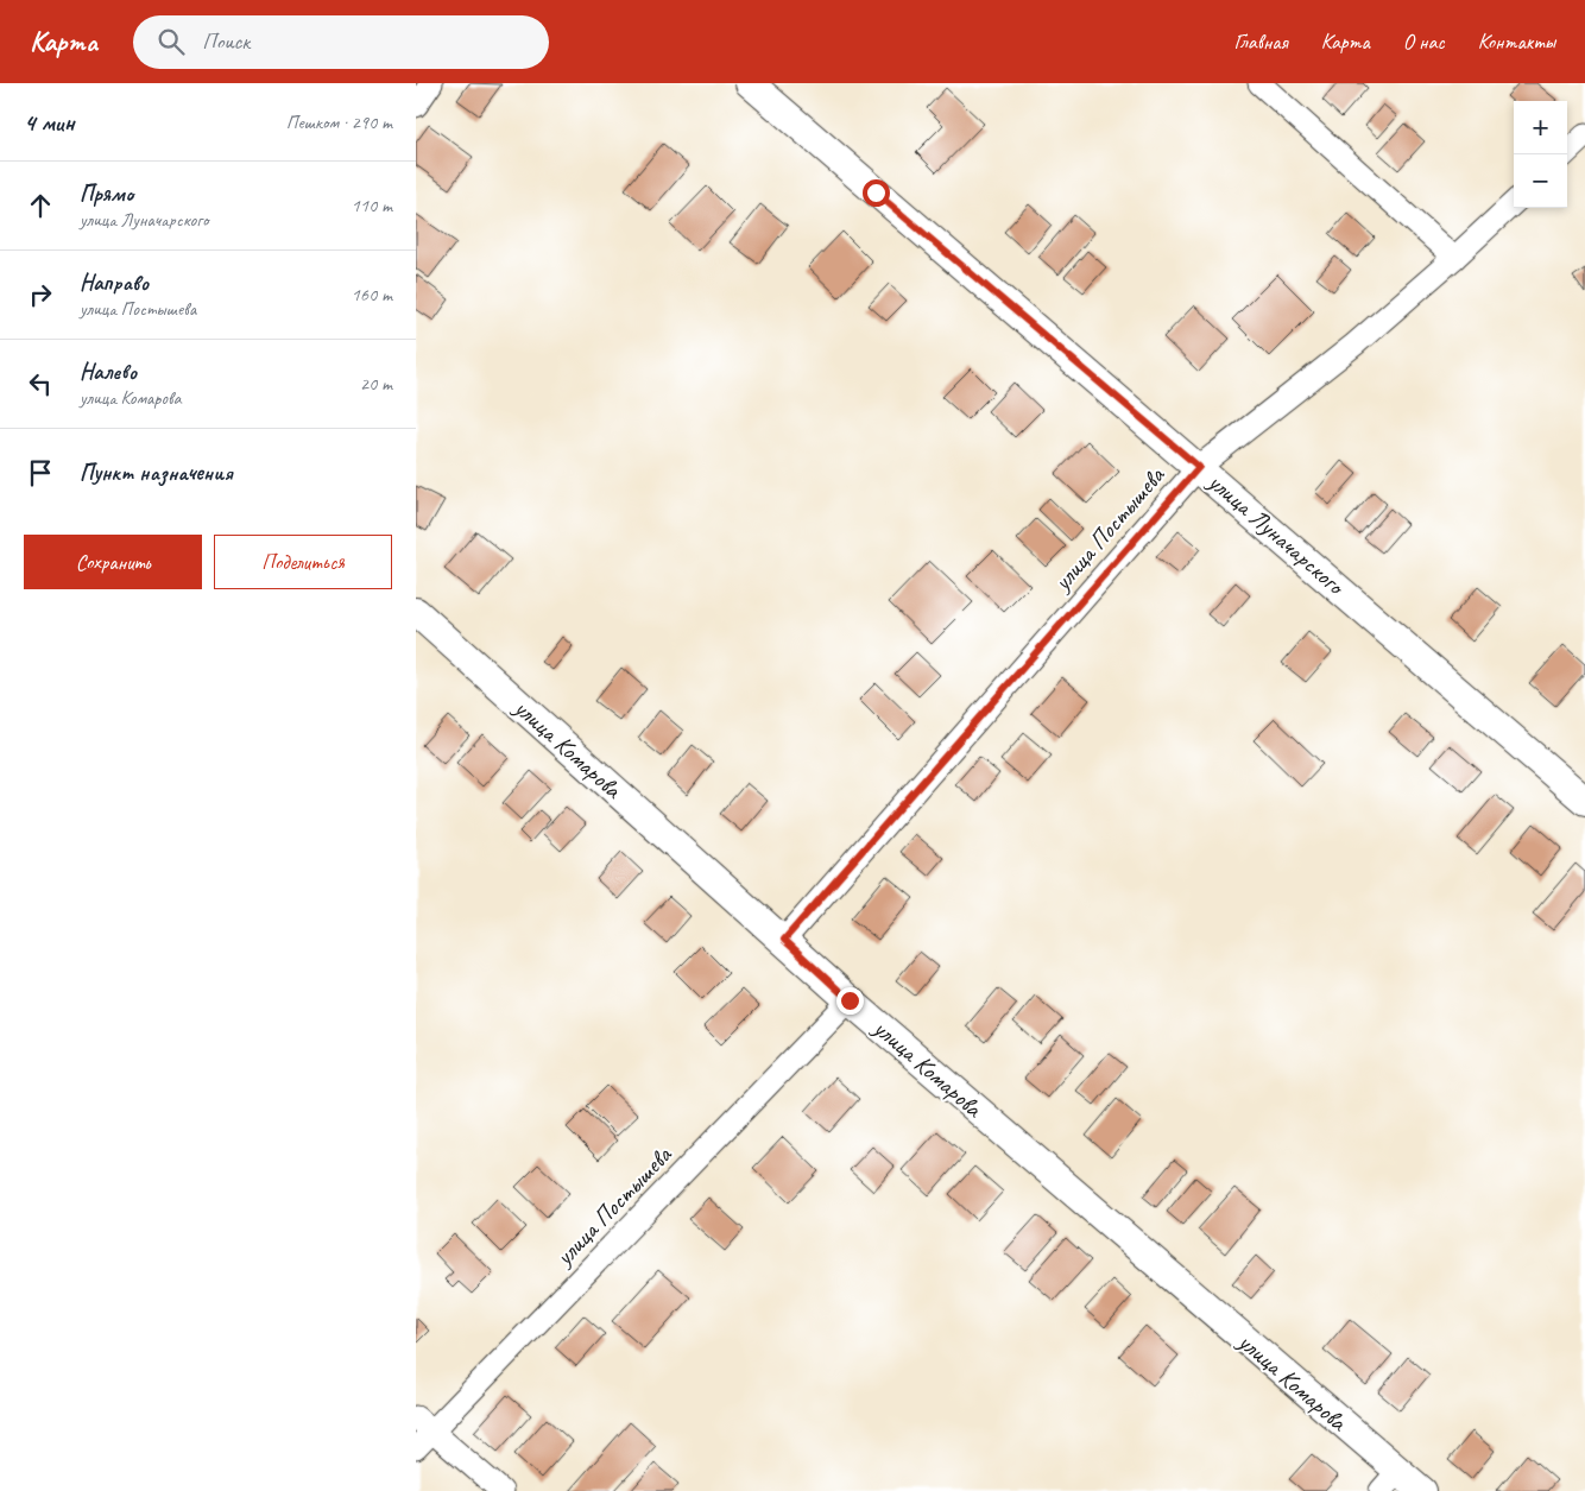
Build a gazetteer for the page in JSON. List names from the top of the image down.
{
  "streets": {
    "street": ["улица Постышева", "улица Луначарского", "улица Комарова"]
  },
  "crossings": [
    ["улица Постышева", "улица Луначарского"],
    ["улица Постышева", "улица Комарова"]
  ],
  "page": {
    "header": "Карта",
    "search": "Поиск",
    "nav": [
      "Главная",
      "Карта",
      "О нас",
      "Контакты"
    ],
    "heading": ["4 мин", "Пешком · 290 m"],
    "map_buttons": ["+", "−"],
    "list": [
      ["Прямо", "улица Луначарского", "110 m"],
      ["Направо", "улица Постышева", "160 m"],
      ["Налево", "улица Комарова", "20 m"],
      "Пункт назначения"
    ],
    "buttons": ["Сохранить", "Поделиться"]
  }
}
